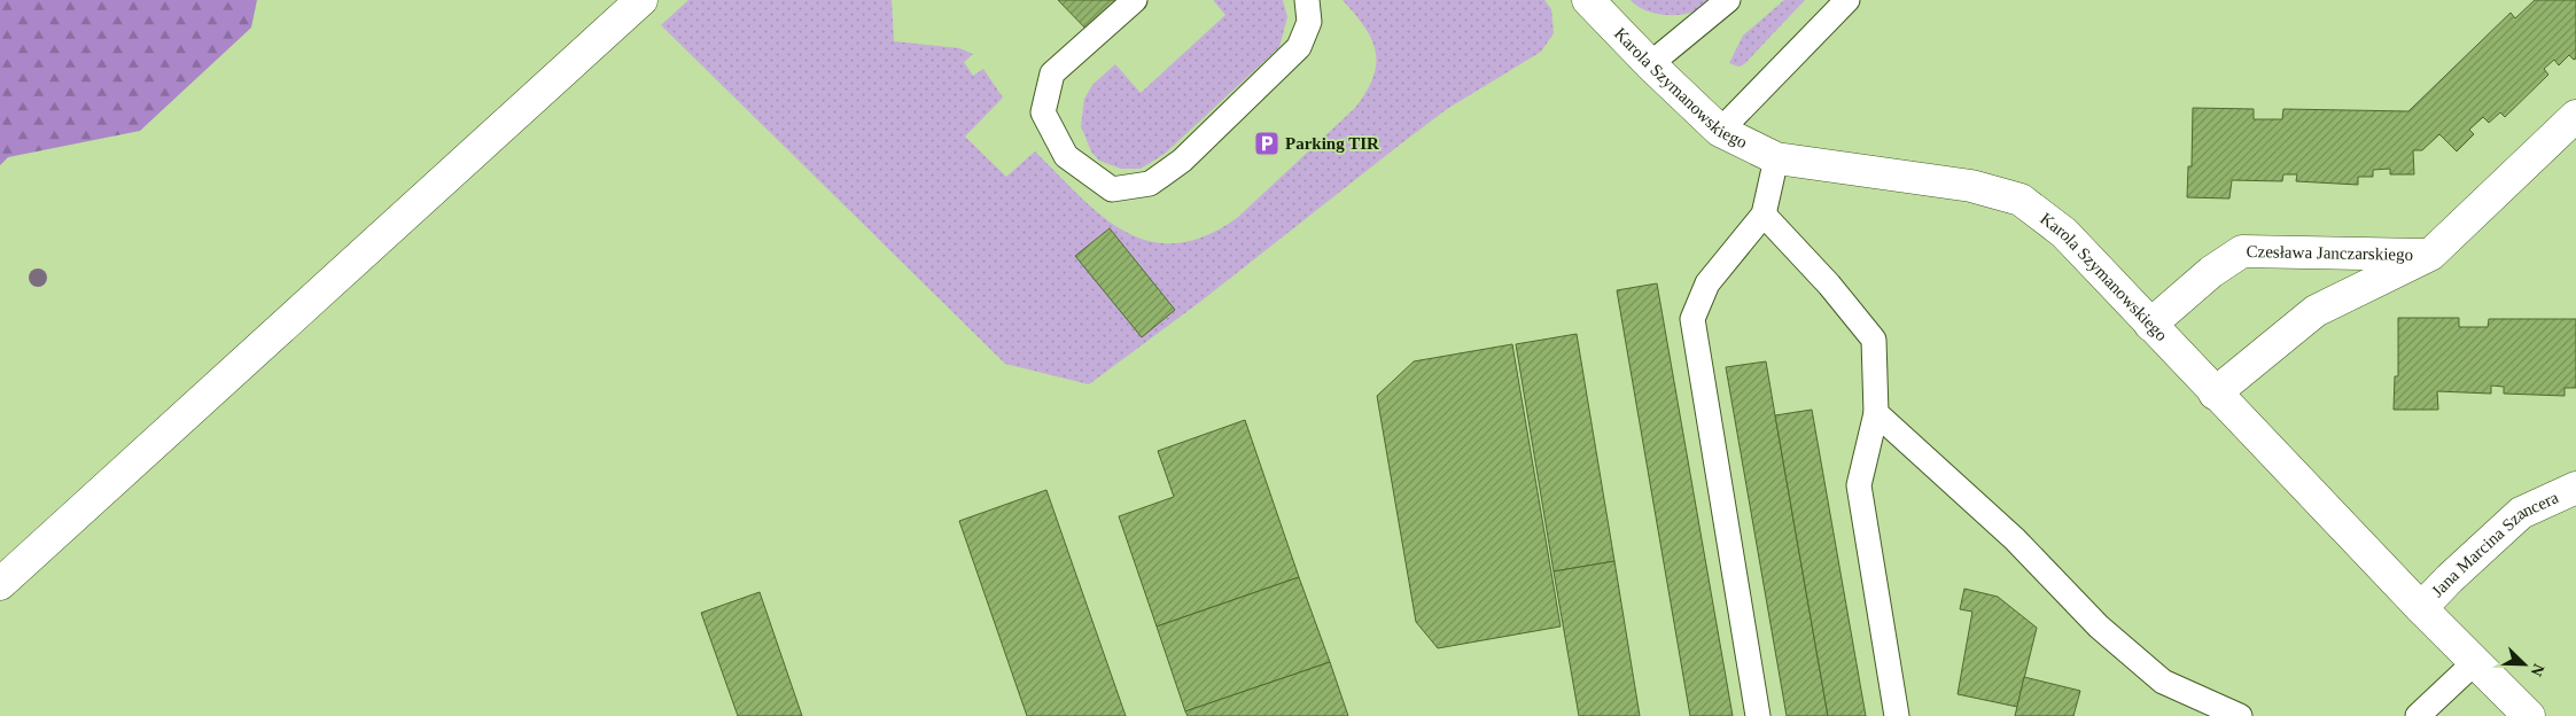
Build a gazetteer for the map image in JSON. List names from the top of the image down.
{
  "streets": {
    "street": ["Karola Szymanowskiego", "Czesława Janczarskiego", "Jana Marcina Szancera"]
  },
  "crossings": [
    ["Karola Szymanowskiego", "Czesława Janczarskiego"],
    ["Karola Szymanowskiego", "Jana Marcina Szancera"]
  ],
  "places": {
    "parking": ["Parking TIR"]
  },
  "north": "bottom right"
}
